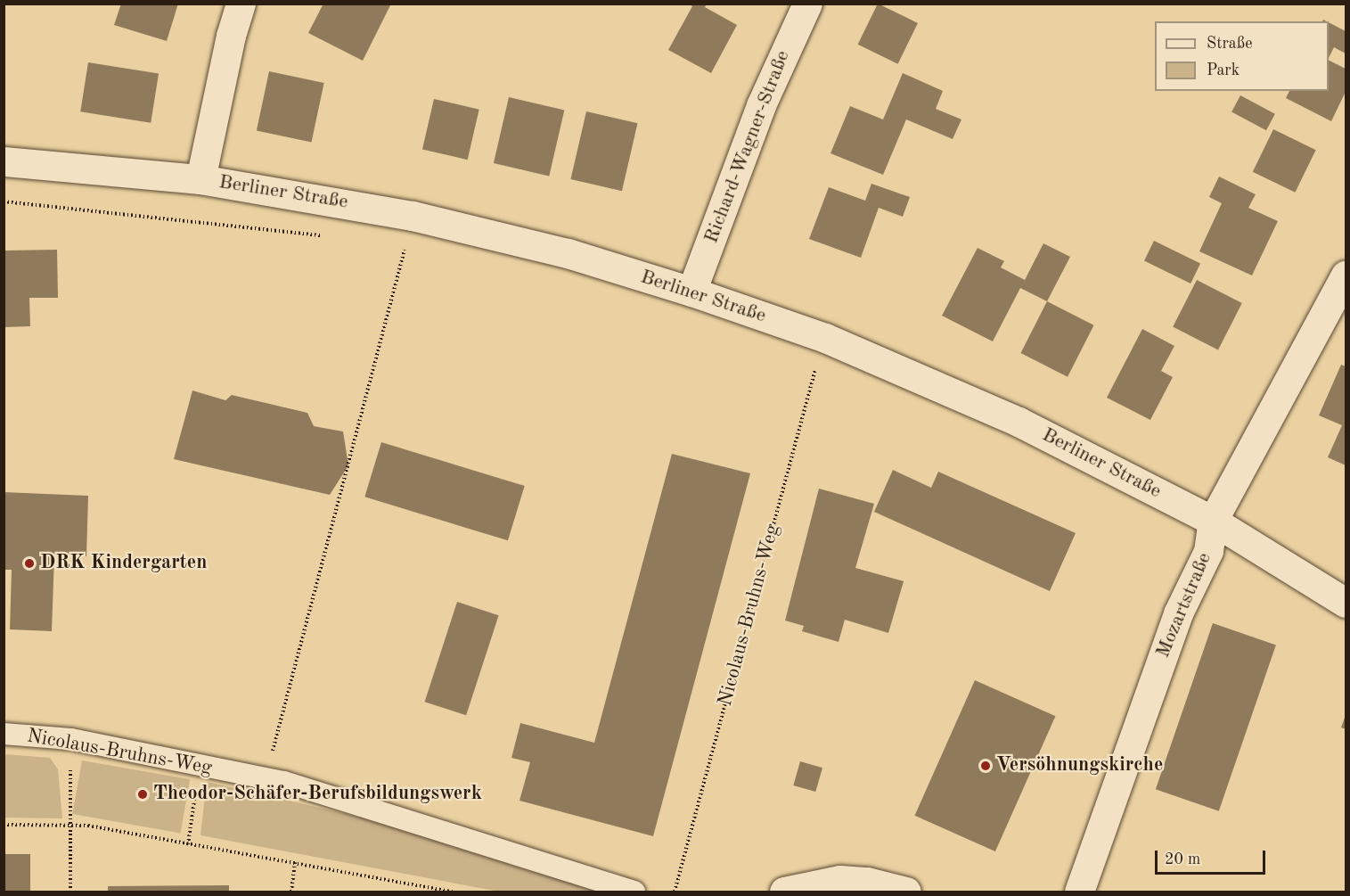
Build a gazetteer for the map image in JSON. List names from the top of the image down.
{
  "streets": {
    "street": ["Richard-Wagner-Straße", "Berliner Straße", "Mozartstraße"],
    "lane": ["Nicolaus-Bruhns-Weg"]
  },
  "crossings": [
    ["Richard-Wagner-Straße", "Berliner Straße"],
    ["Berliner Straße", "Mozartstraße"],
    ["Berliner Straße", "Nicolaus-Bruhns-Weg"]
  ],
  "places": ["DRK Kindergarten", "Versöhnungskirche", "Theodor-Schäfer-Berufsbildungswerk"],
  "legend": ["Straße", "Park"],
  "scale_bar": "20 m"
}
